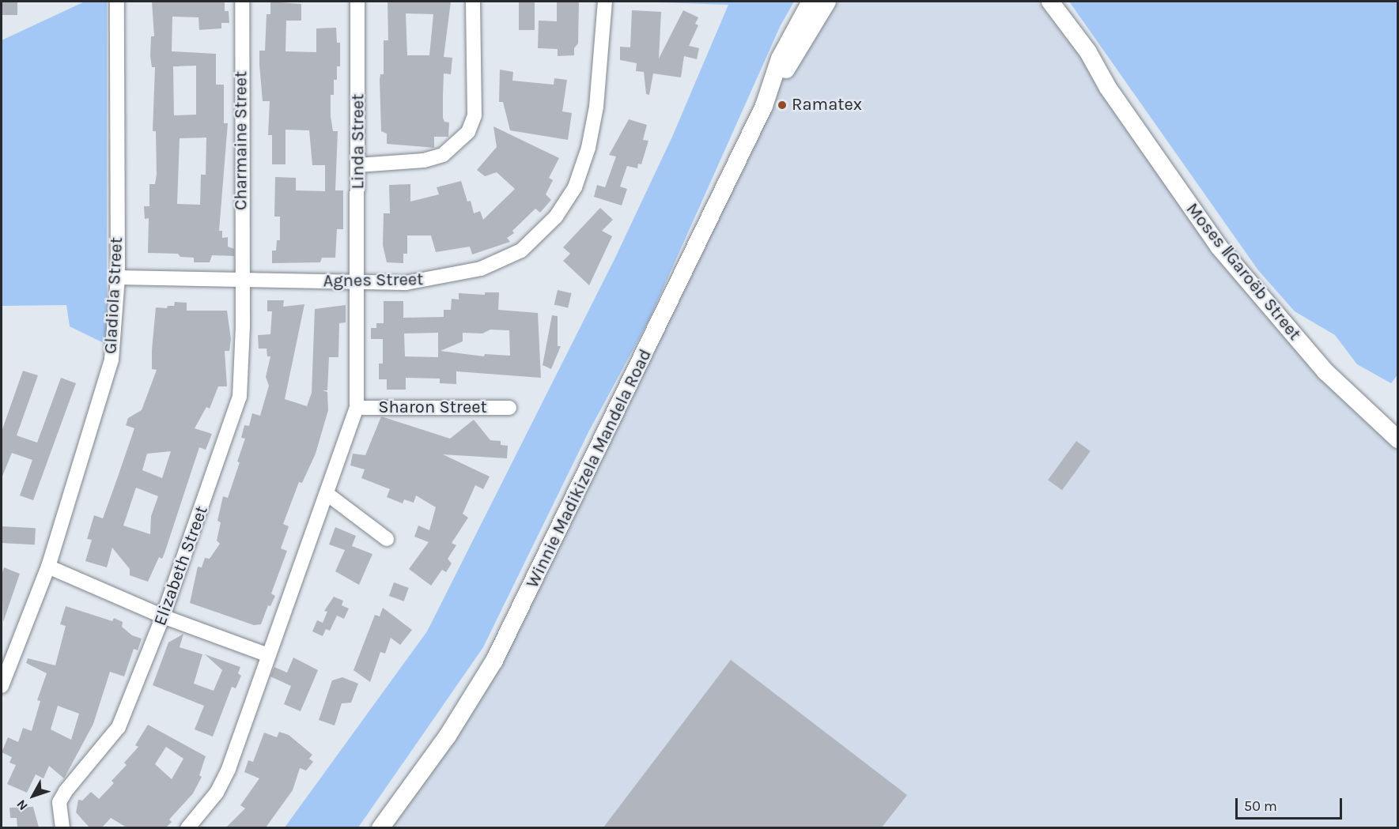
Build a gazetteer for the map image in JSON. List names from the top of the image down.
{
  "streets": {
    "main road": ["Moses ǁGaroëb Street", "Winnie Madikizela Mandela Road"],
    "street": [
      "Charmaine Street",
      "Linda Street",
      "Agnes Street",
      "Gladiola Street",
      "Sharon Street",
      "Elizabeth Street"
    ]
  },
  "crossings": [
    ["Charmaine Street", "Agnes Street"],
    ["Charmaine Street", "Elizabeth Street"],
    ["Linda Street", "Agnes Street"],
    ["Agnes Street", "Gladiola Street"],
    ["Agnes Street", "Elizabeth Street"]
  ],
  "places": ["Ramatex"],
  "scale_bar": "50 m",
  "north": "bottom left"
}
